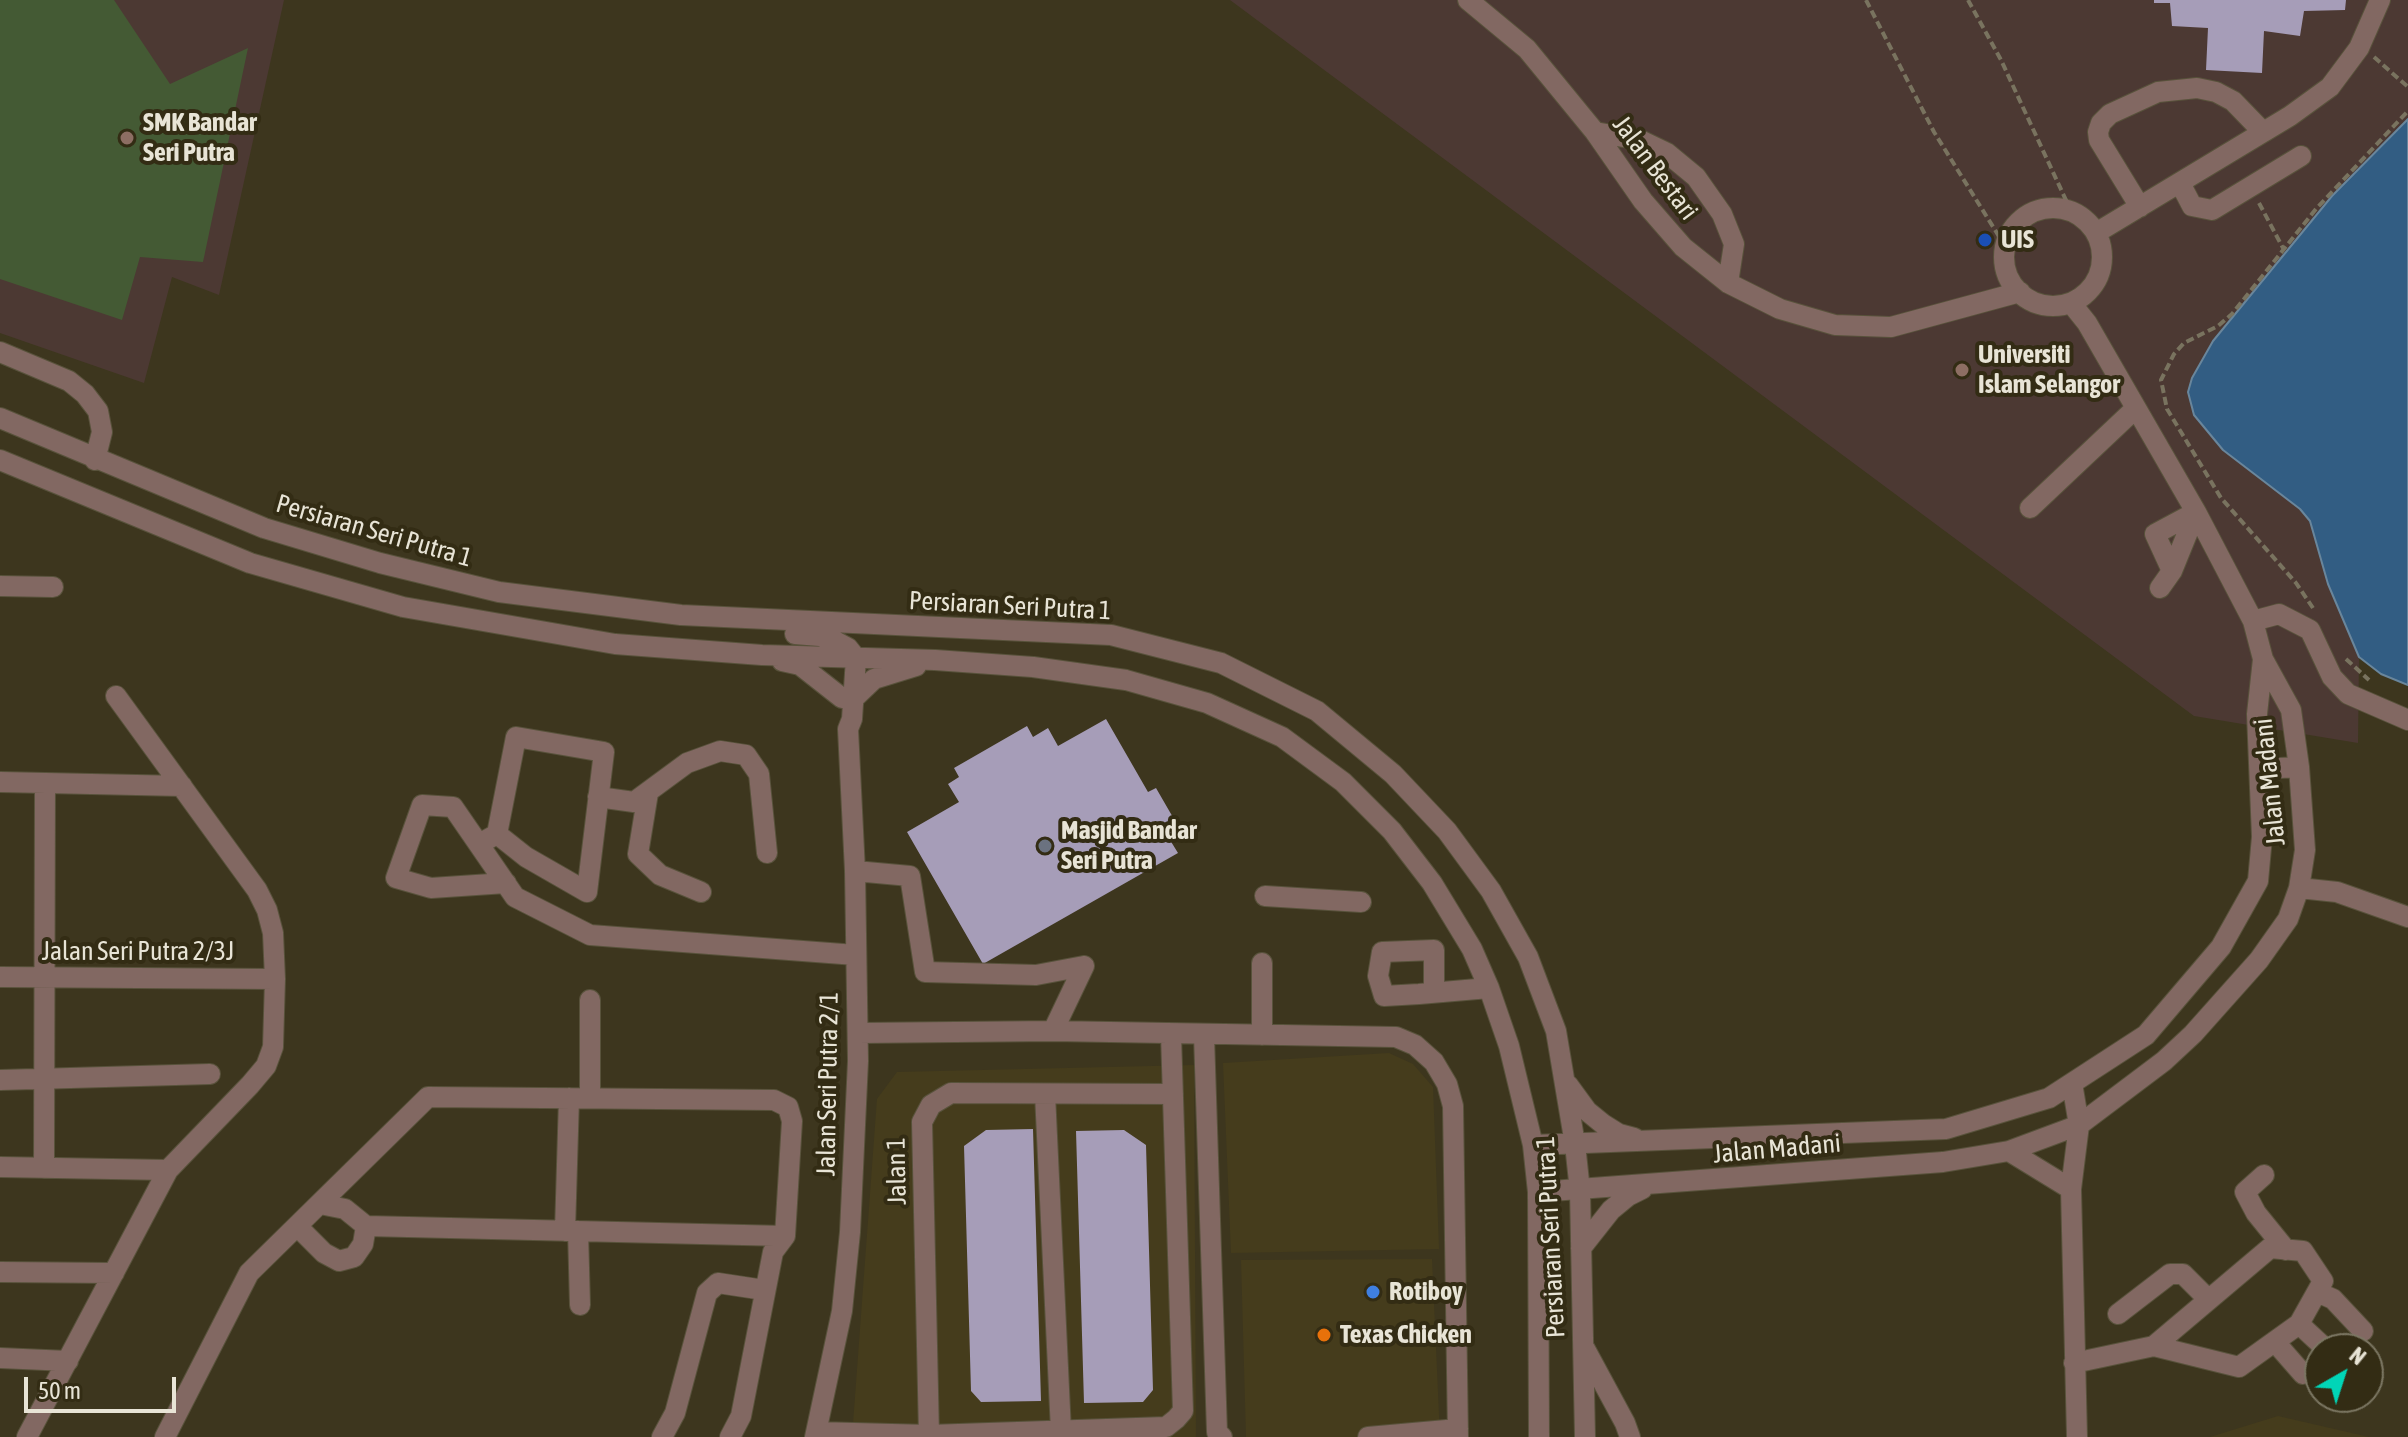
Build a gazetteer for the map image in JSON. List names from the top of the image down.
{
  "streets": {
    "street": [
      "Jalan Bestari",
      "Persiaran Seri Putra 1",
      "Jalan Madani",
      "Jalan Seri Putra 2/3J",
      "Jalan Seri Putra 2/1",
      "Jalan 1"
    ]
  },
  "crossings": [
    ["Persiaran Seri Putra 1", "Jalan Madani"],
    ["Persiaran Seri Putra 1", "Jalan Seri Putra 2/1"]
  ],
  "places": [
    "SMK Bandar Seri Putra",
    "UIS",
    "Universiti Islam Selangor",
    "Masjid Bandar Seri Putra",
    "Rotiboy",
    "Texas Chicken"
  ],
  "scale_bar": "50 m",
  "north": "top right"
}
